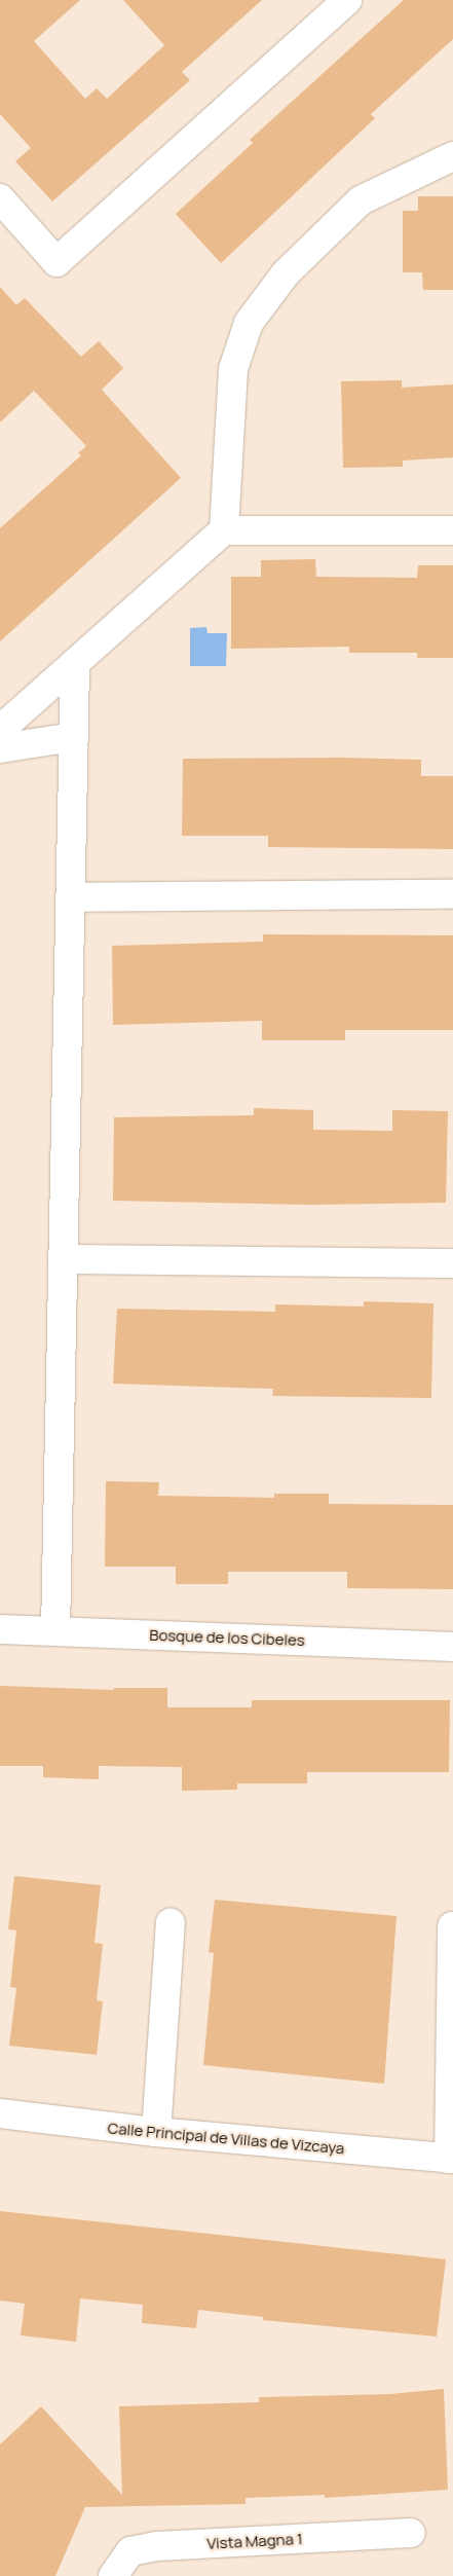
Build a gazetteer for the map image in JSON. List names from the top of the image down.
{
  "streets": {
    "street": ["Bosque de los Cibeles", "Calle Principal de Villas de Vizcaya", "Vista Magna 1"]
  }
}
